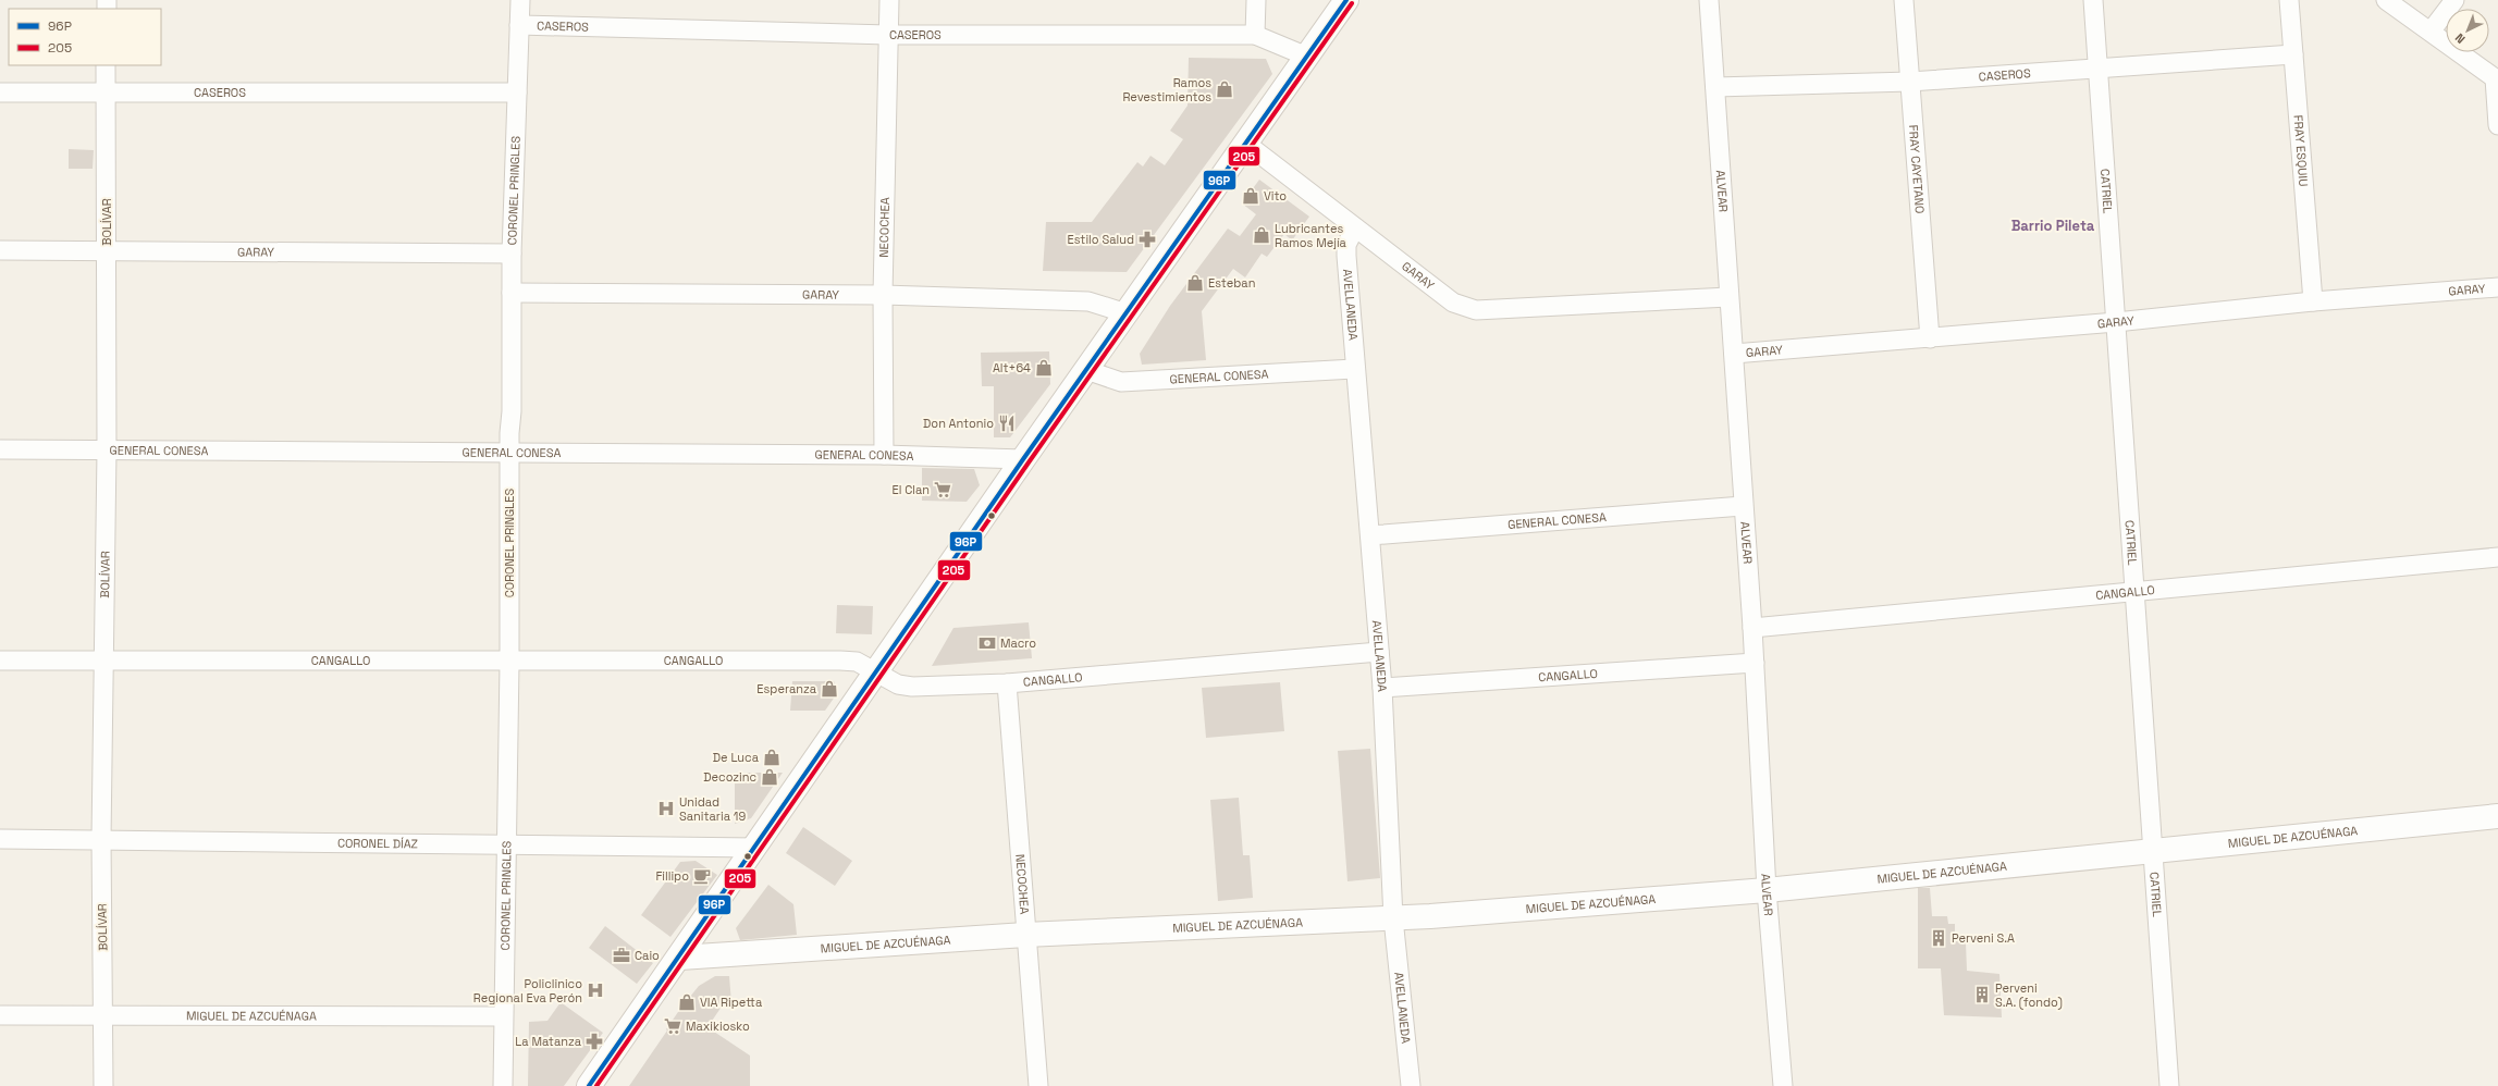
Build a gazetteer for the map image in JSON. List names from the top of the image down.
{
  "streets": {
    "street": [
      "CASEROS",
      "FRAY ESQUIU",
      "FRAY CAYETANO",
      "CORONEL PRINGLES",
      "ALVEAR",
      "CATRIEL",
      "BOLÍVAR",
      "NECOCHEA",
      "GARAY",
      "AVELLANEDA",
      "GENERAL CONESA",
      "CANGALLO",
      "MIGUEL DE AZCUÉNAGA",
      "CORONEL DÍAZ"
    ]
  },
  "crossings": [
    ["CASEROS", "FRAY ESQUIU"],
    ["CASEROS", "FRAY CAYETANO"],
    ["CASEROS", "CORONEL PRINGLES"],
    ["CASEROS", "ALVEAR"],
    ["CASEROS", "CATRIEL"],
    ["CASEROS", "BOLÍVAR"],
    ["CASEROS", "NECOCHEA"],
    ["FRAY ESQUIU", "GARAY"],
    ["FRAY CAYETANO", "GARAY"],
    ["CORONEL PRINGLES", "GARAY"],
    ["CORONEL PRINGLES", "GENERAL CONESA"],
    ["CORONEL PRINGLES", "CANGALLO"],
    ["CORONEL PRINGLES", "MIGUEL DE AZCUÉNAGA"],
    ["CORONEL PRINGLES", "CORONEL DÍAZ"],
    ["ALVEAR", "GARAY"],
    ["ALVEAR", "GENERAL CONESA"],
    ["ALVEAR", "CANGALLO"],
    ["ALVEAR", "MIGUEL DE AZCUÉNAGA"],
    ["CATRIEL", "GARAY"],
    ["CATRIEL", "CANGALLO"],
    ["CATRIEL", "MIGUEL DE AZCUÉNAGA"],
    ["BOLÍVAR", "GARAY"],
    ["BOLÍVAR", "GENERAL CONESA"],
    ["BOLÍVAR", "CANGALLO"],
    ["BOLÍVAR", "MIGUEL DE AZCUÉNAGA"],
    ["BOLÍVAR", "CORONEL DÍAZ"],
    ["NECOCHEA", "GARAY"],
    ["NECOCHEA", "GENERAL CONESA"],
    ["NECOCHEA", "CANGALLO"],
    ["NECOCHEA", "MIGUEL DE AZCUÉNAGA"],
    ["GARAY", "AVELLANEDA"],
    ["AVELLANEDA", "GENERAL CONESA"],
    ["AVELLANEDA", "CANGALLO"],
    ["AVELLANEDA", "MIGUEL DE AZCUÉNAGA"]
  ],
  "districts": ["Barrio Pileta"],
  "places": {
    "shop": [
      "Ramos Revestimientos",
      "Vito",
      "Lubricantes Ramos Mejía",
      "Esteban",
      "Alt+64",
      "Esperanza",
      "De Luca",
      "Decozinc",
      "VIA Ripetta"
    ],
    "pharmacy": ["Estilo Salud", "La Matanza"],
    "restaurant": ["Don Antonio"],
    "supermarket": ["El Clan", "Maxikiosko"],
    "bank": ["Macro"],
    "hospital": ["Unidad Sanitaria 19", "Policlinico Regional Eva Perón"],
    "cafe": ["Fillipo"],
    "building": ["Perveni S.A", "Perveni S.A. (fondo)"],
    "office": ["Caio"]
  },
  "lines": ["transit line 96P", "transit line 205"],
  "legend": ["96P", "205"],
  "north": "bottom left"
}
